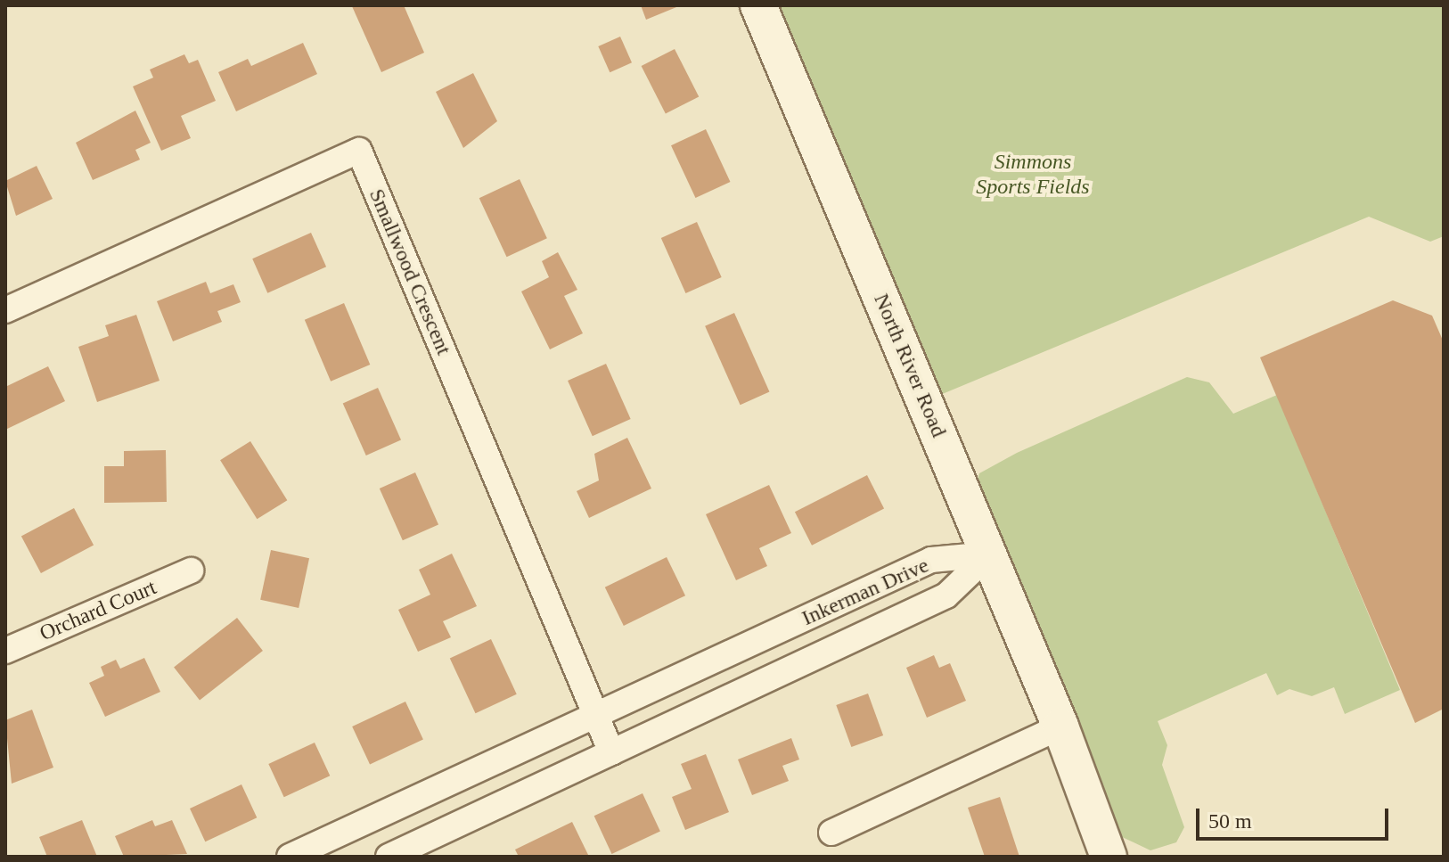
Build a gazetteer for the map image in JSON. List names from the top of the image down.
{
  "streets": {
    "main road": ["North River Road"],
    "street": ["Smallwood Crescent", "Inkerman Drive", "Orchard Court"]
  },
  "crossings": [
    ["Smallwood Crescent", "Inkerman Drive"],
    ["North River Road", "Inkerman Drive"]
  ],
  "parks": ["Simmons Sports Fields"],
  "scale_bar": "50 m"
}
